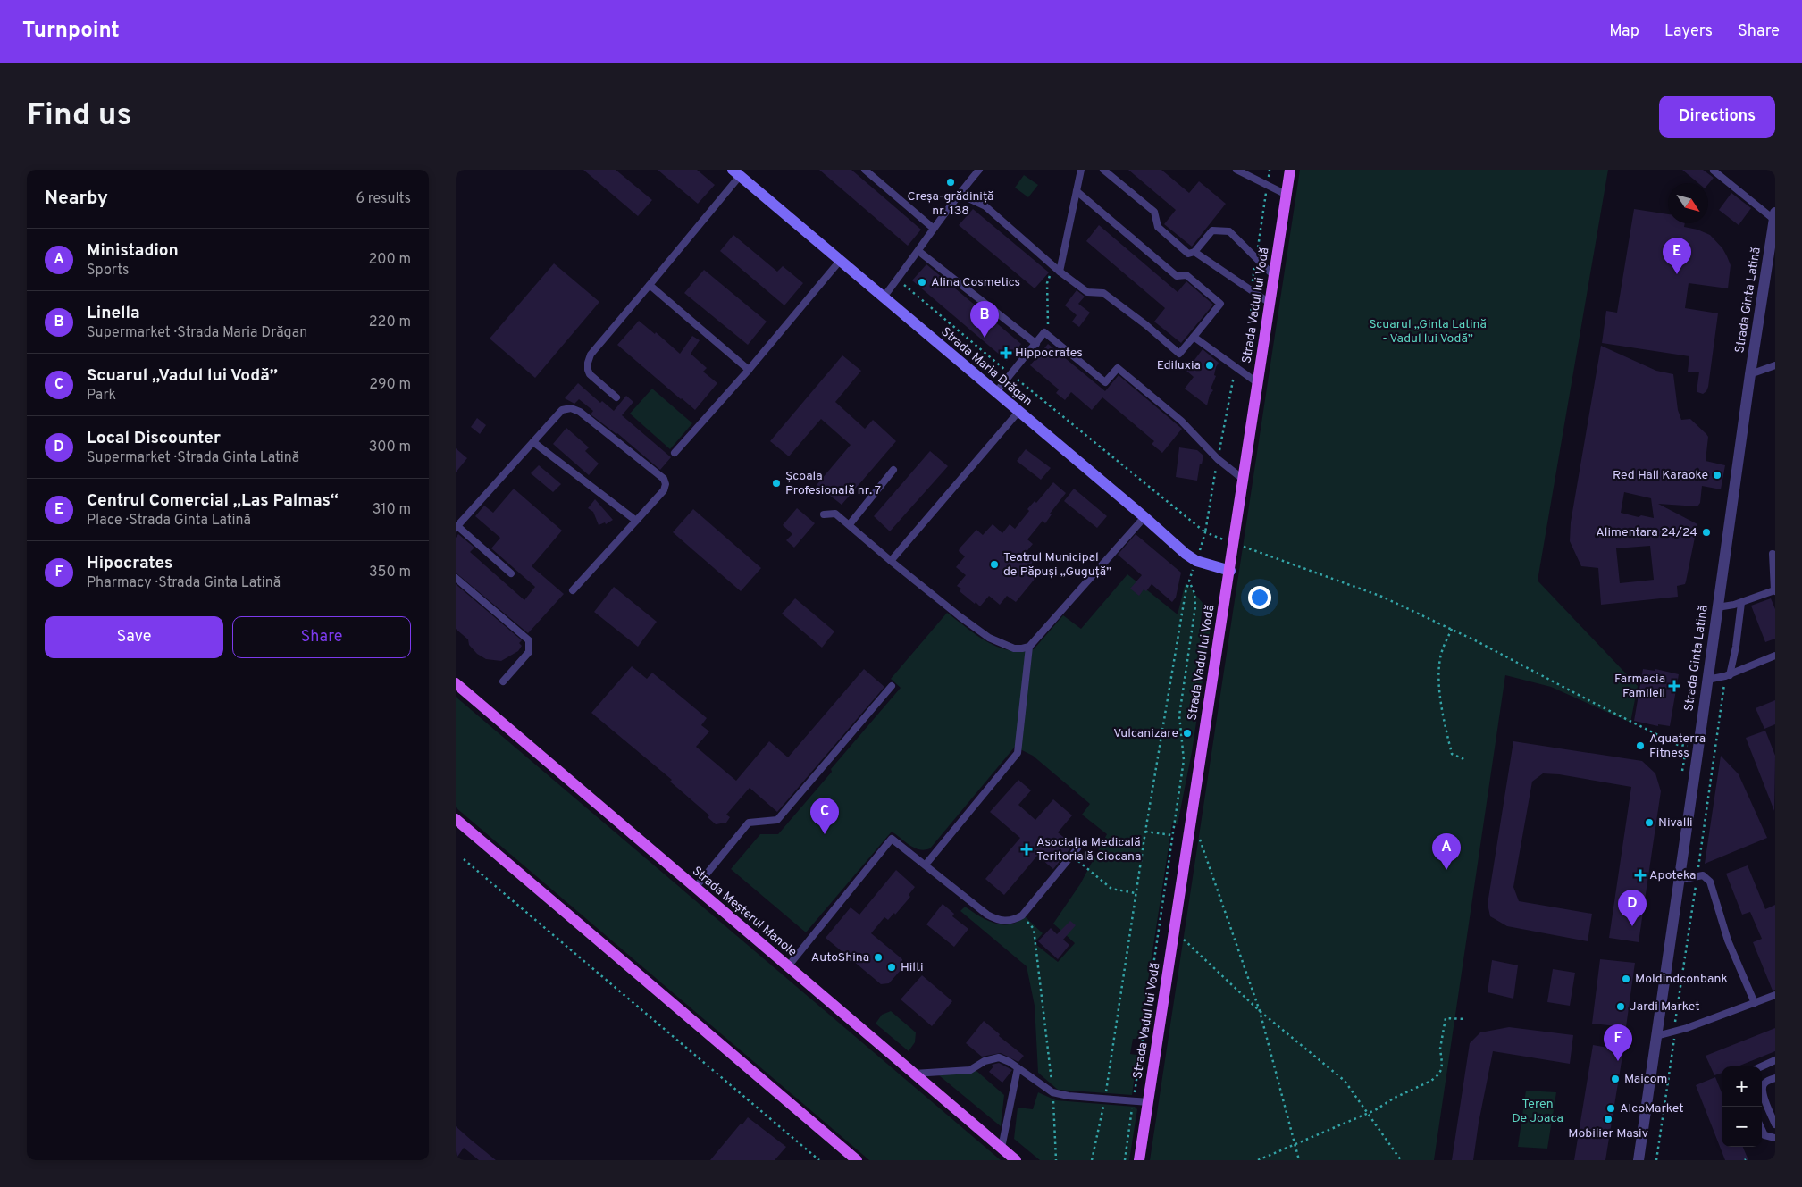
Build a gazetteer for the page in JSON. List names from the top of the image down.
{
  "streets": {
    "main road": ["Strada Vadul lui Vodă", "Strada Maria Drăgan", "Strada Meșterul Manole"],
    "street": ["Strada Ginta Latină"]
  },
  "crossings": [
    ["Strada Vadul lui Vodă", "Strada Maria Drăgan"]
  ],
  "parks": ["Scuarul „Ginta Latină - Vadul lui Vodă”", "Teren De Joaca"],
  "places": {
    "other": [
      "Creșa-grădiniță nr. 138",
      "Alina Cosmetics",
      "Ediluxia",
      "Red Hall Karaoke",
      "Școala Profesională nr. 7",
      "Alimentara 24/24",
      "Teatrul Municipal de Păpuși „Guguță”",
      "Vulcanizare",
      "Aquaterra Fitness",
      "Nivalli",
      "AutoShina",
      "Hilti",
      "Moldindconbank",
      "Jardi Market",
      "Maicom",
      "AlcoMarket",
      "Mobilier Masiv"
    ],
    "health": [
      "Hippocrates",
      "Farmacia Famileii",
      "Asociația Medicală Teritorială Ciocana",
      "Apoteka"
    ]
  },
  "north": "bottom right",
  "page": {
    "header": "Turnpoint",
    "nav": ["Map", "Layers", "Share"],
    "buttons": [
      "Directions",
      ["Save", "Share"]
    ],
    "title": "Find us",
    "heading": ["Nearby", "6 results"],
    "list": [
      {
        "mark": "A",
        "name": "Ministadion",
        "note": "Sports",
        "value": "200 m"
      },
      {
        "mark": "B",
        "name": "Linella",
        "note": "Supermarket · Strada Maria Drăgan",
        "value": "220 m"
      },
      {
        "mark": "C",
        "name": "Scuarul „Vadul lui Vodă”",
        "note": "Park",
        "value": "290 m"
      },
      {
        "mark": "D",
        "name": "Local Discounter",
        "note": "Supermarket · Strada Ginta Latină",
        "value": "300 m"
      },
      {
        "mark": "E",
        "name": "Centrul Comercial „Las Palmas“",
        "note": "Place · Strada Ginta Latină",
        "value": "310 m"
      },
      {
        "mark": "F",
        "name": "Hipocrates",
        "note": "Pharmacy · Strada Ginta Latină",
        "value": "350 m"
      }
    ],
    "pins": [
      "E",
      "B",
      "C",
      "A",
      "D",
      "F"
    ],
    "map_buttons": ["+", "−"]
  }
}
